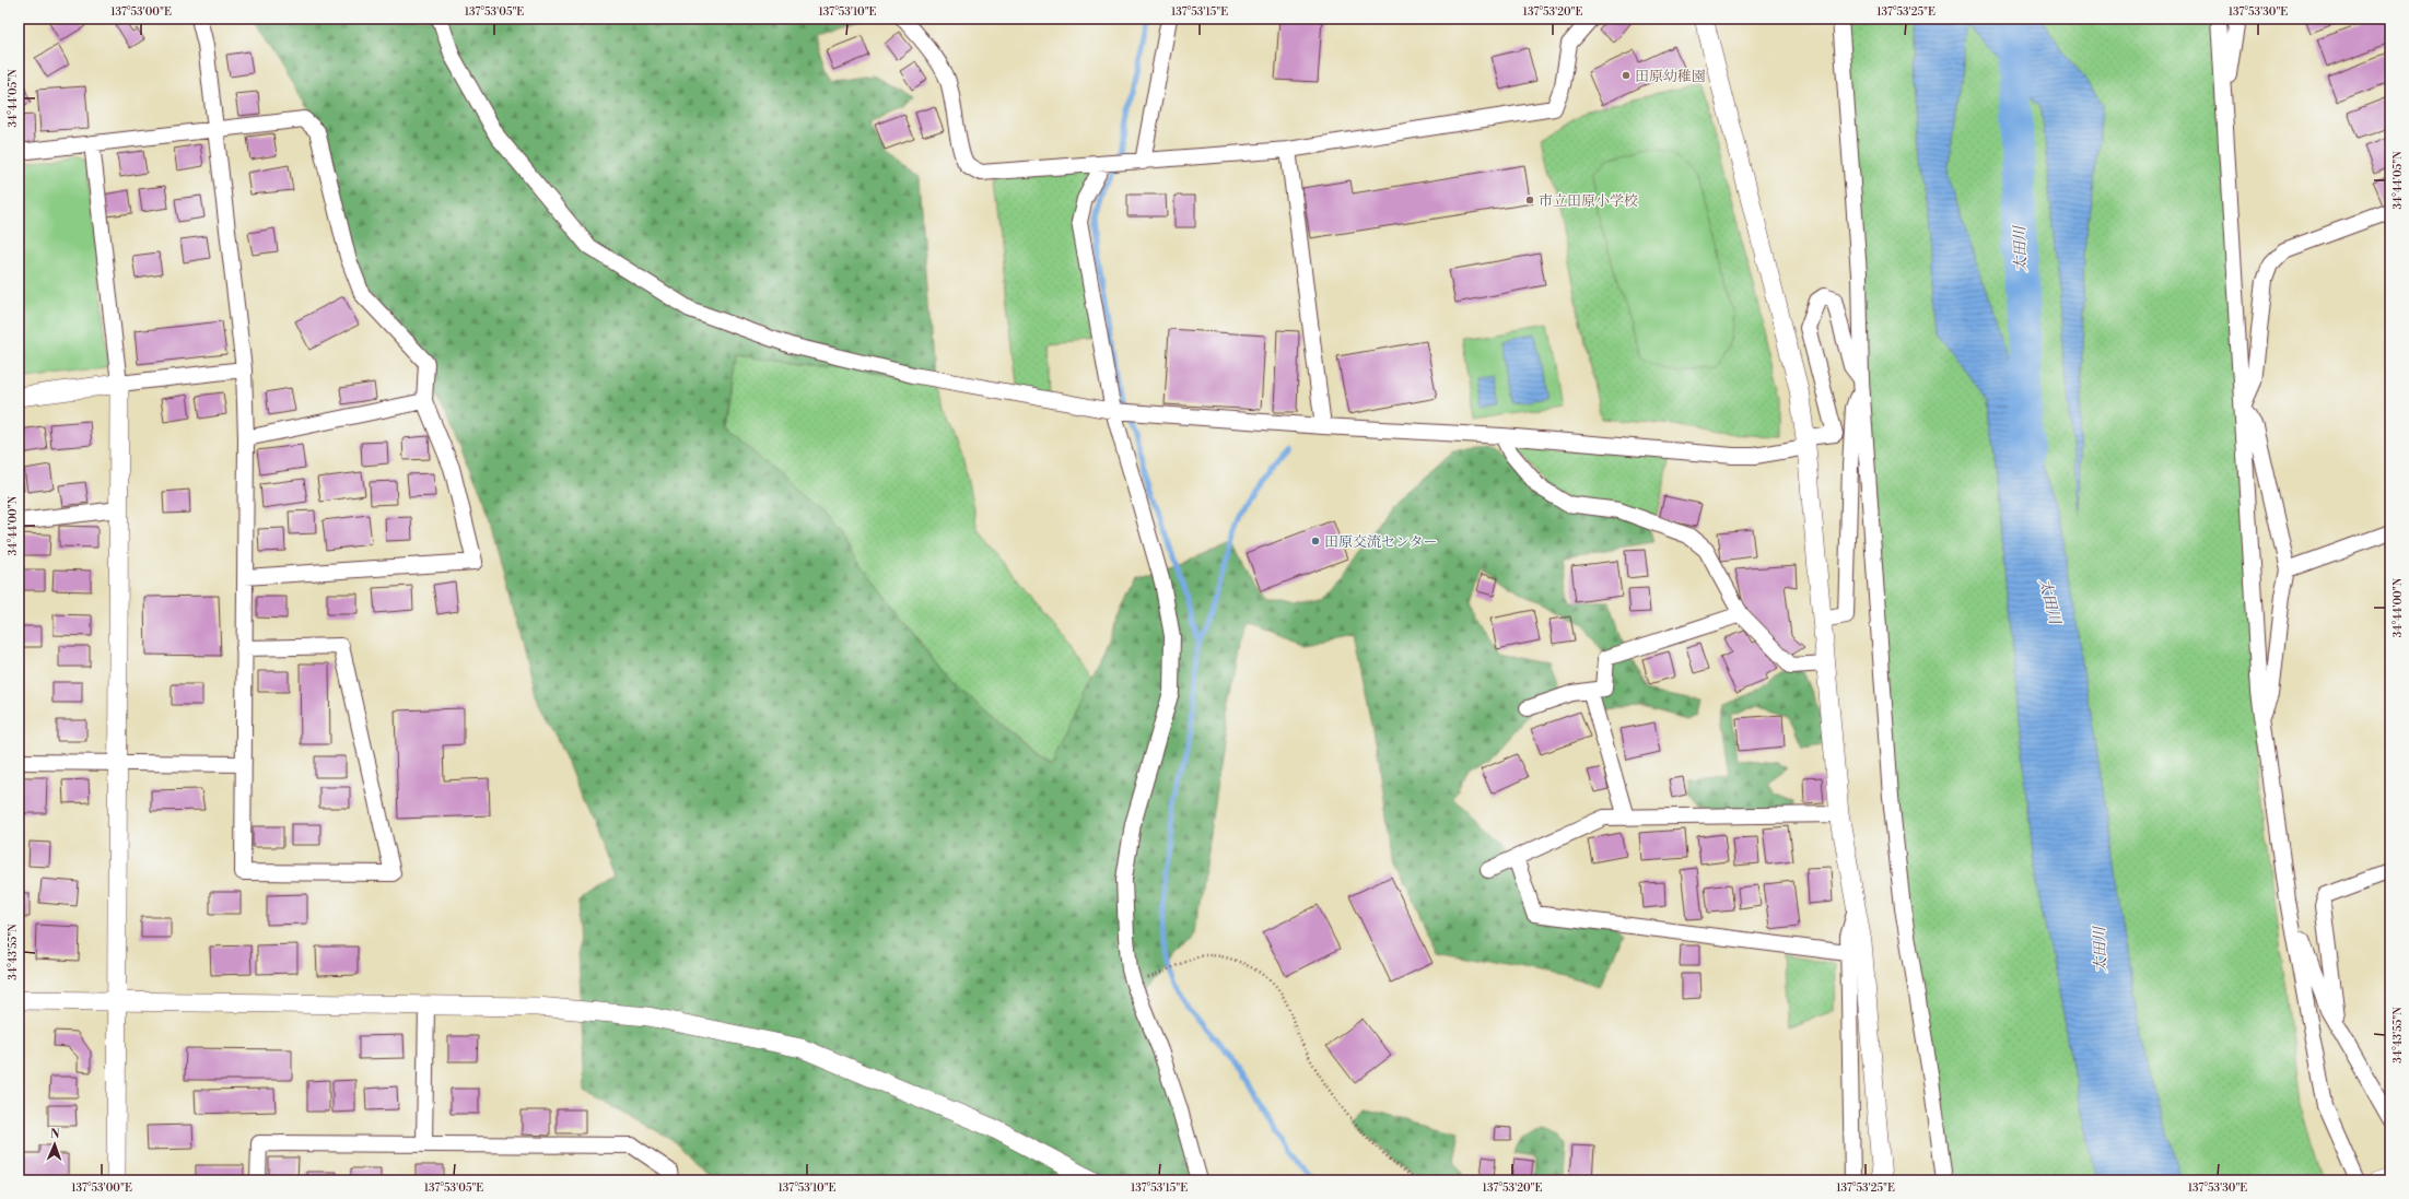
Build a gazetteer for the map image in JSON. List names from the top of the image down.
{
  "water": ["太田川"],
  "places": ["田原幼稚園", "市立田原小学校", "田原交流センター"],
  "north": "top",
  "coordinates": [
    "137°53'00\"E",
    "137°53'05\"E",
    "137°53'10\"E",
    "137°53'15\"E",
    "137°53'20\"E",
    "137°53'25\"E",
    "137°53'30\"E",
    "34°44'05\"N",
    "34°44'00\"N",
    "34°43'55\"N"
  ]
}
